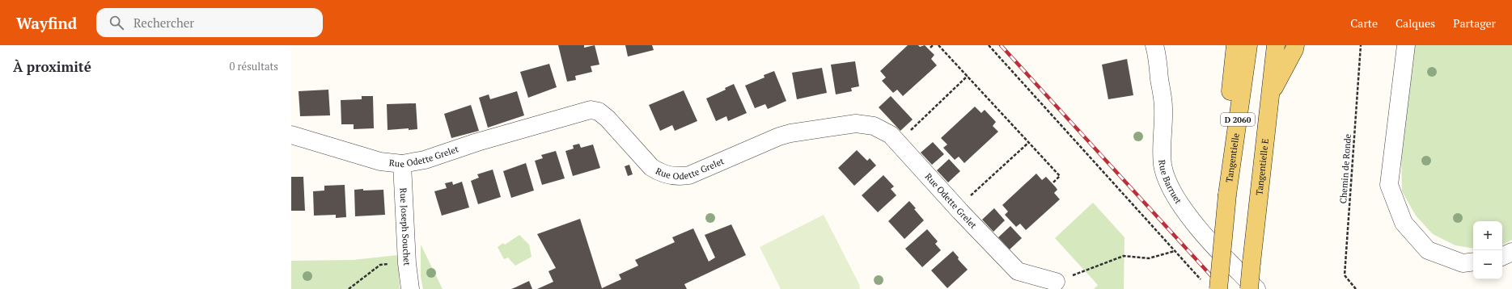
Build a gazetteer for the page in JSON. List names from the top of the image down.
{
  "streets": {
    "main road": ["D 2060", "Tangentielle", "Tangentielle E"],
    "street": ["Rue Odette Grelet", "Rue Barruet", "Rue Joseph Souchet"],
    "path": ["Chemin de Ronde"]
  },
  "crossings": [
    ["D 2060", "Tangentielle"],
    ["Rue Odette Grelet", "Rue Joseph Souchet"]
  ],
  "page": {
    "header": "Wayfind",
    "search": "Rechercher",
    "nav": ["Carte", "Calques", "Partager"],
    "heading": ["À proximité", "0 résultats"],
    "map_buttons": ["+", "−"]
  }
}
